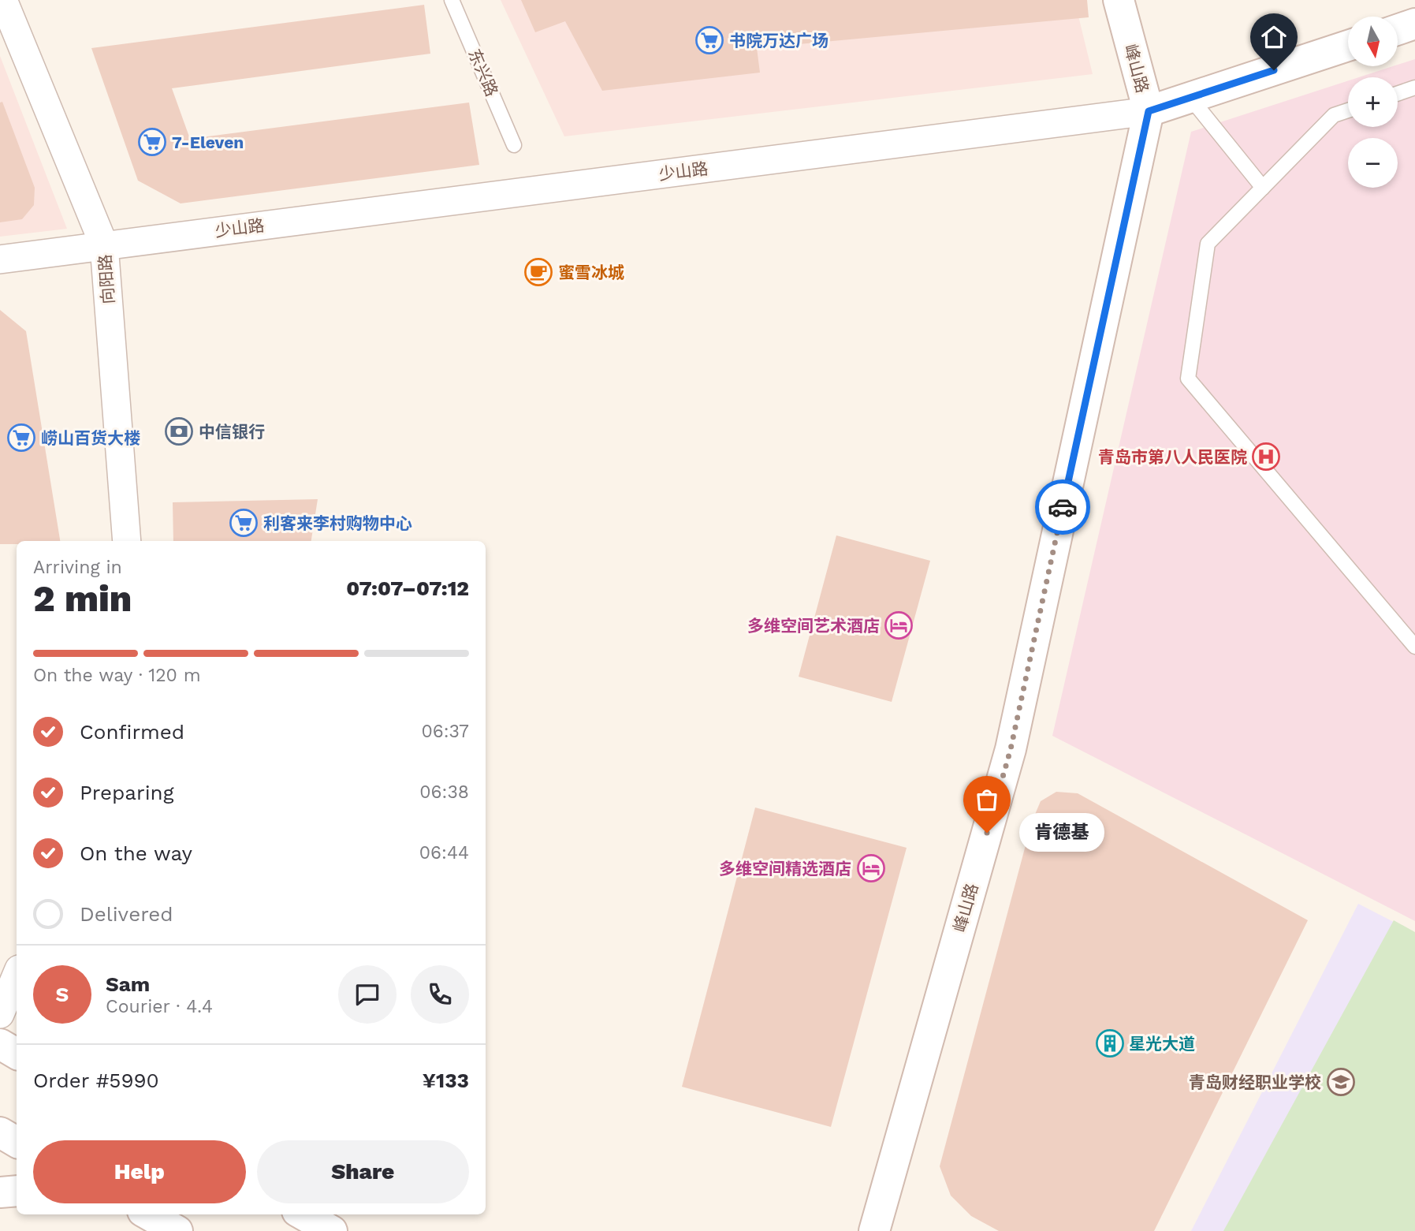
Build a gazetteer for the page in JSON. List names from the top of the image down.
{
  "streets": {
    "street": ["峰山路", "少山路", "向阳路"],
    "lane": ["东兴路"]
  },
  "crossings": [
    ["峰山路", "少山路"],
    ["少山路", "向阳路"]
  ],
  "places": {
    "supermarket": [
      "书院万达广场",
      "7-Eleven",
      "崂山百货大楼",
      "利客来李村购物中心"
    ],
    "cafe": ["蜜雪冰城"],
    "bank": ["中信银行"],
    "hospital": ["青岛市第八人民医院"],
    "hotel": ["多维空间艺术酒店", "多维空间精选酒店"],
    "other": ["肯德基"],
    "building": ["星光大道"],
    "school or university": ["青岛财经职业学校"]
  },
  "north": "bottom",
  "page": {
    "map_buttons": ["+", "−"],
    "heading": ["2 min", "Arriving in", "07:07–07:12"],
    "panel": [
      "Sam",
      "Courier · 4.4",
      "Order #5990",
      "¥133"
    ],
    "bar": "On the way · 120 m",
    "list": [
      ["Confirmed", "06:37"],
      ["Preparing", "06:38"],
      ["On the way", "06:44"],
      "Delivered"
    ],
    "bubble": "肯德基",
    "round": "S",
    "buttons": ["Help", "Share"]
  }
}
